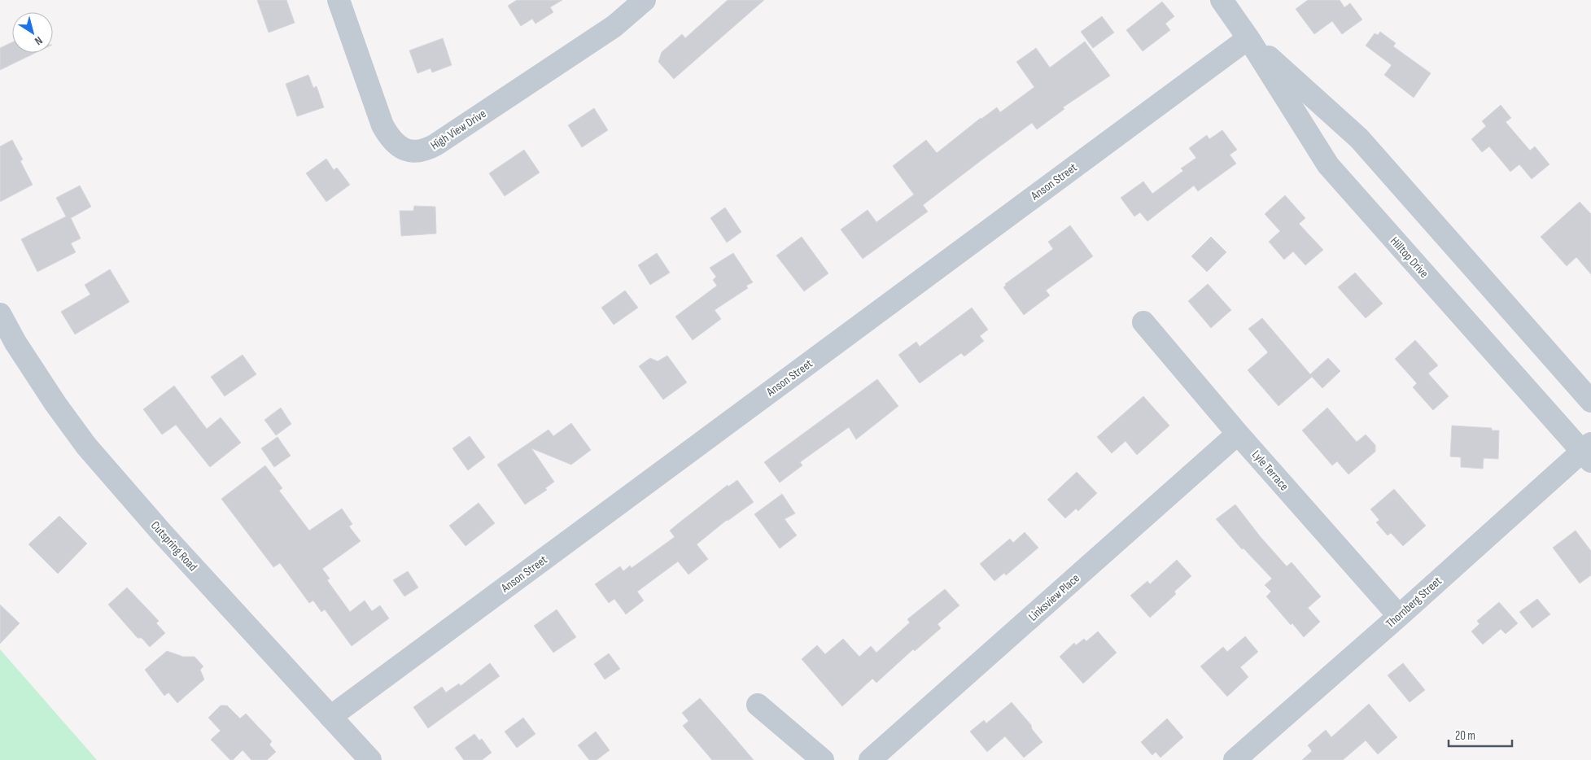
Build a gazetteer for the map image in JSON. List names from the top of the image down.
{
  "streets": {
    "street": [
      "High View Drive",
      "Anson Street",
      "Hilltop Drive",
      "Lyle Terrace",
      "Cutspring Road",
      "Linksview Place",
      "Thornberg Street"
    ]
  },
  "crossings": [
    ["Anson Street", "Hilltop Drive"],
    ["Anson Street", "Cutspring Road"],
    ["Hilltop Drive", "Thornberg Street"],
    ["Lyle Terrace", "Linksview Place"],
    ["Lyle Terrace", "Thornberg Street"]
  ],
  "scale_bar": "20 m",
  "north": "bottom right"
}
